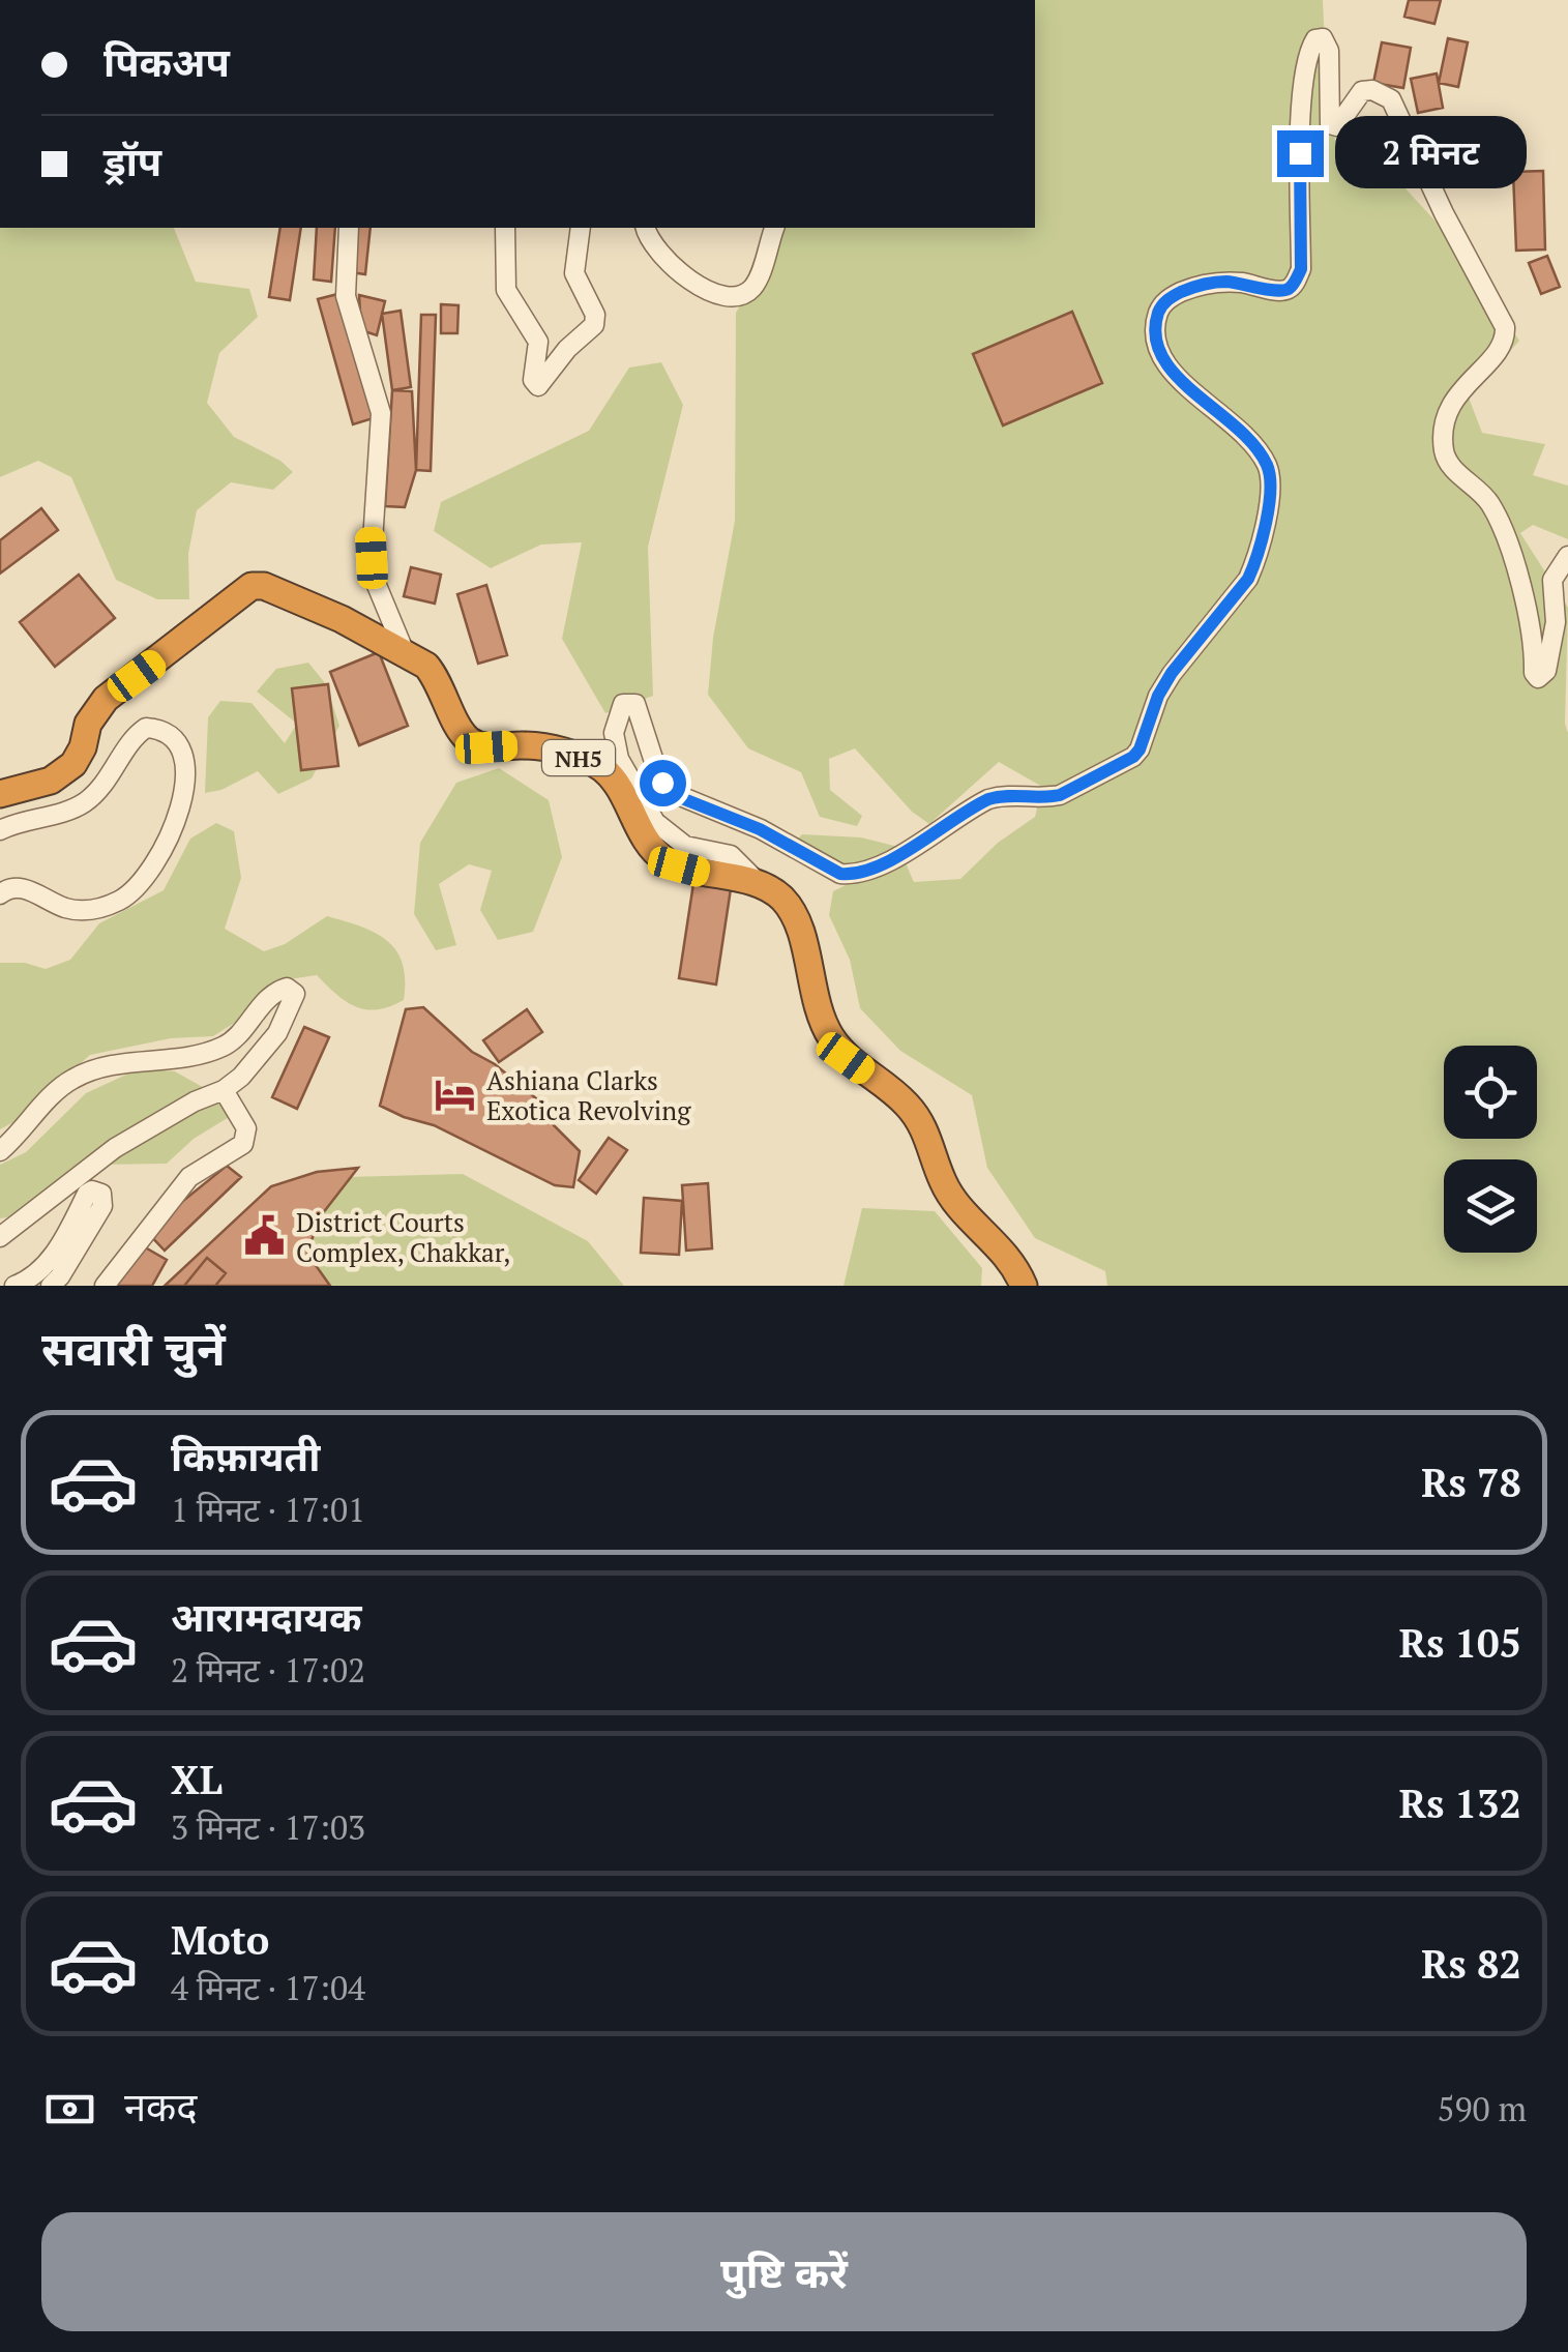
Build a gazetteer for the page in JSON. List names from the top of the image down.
{
  "streets": {
    "highway": ["NH5"]
  },
  "places": {
    "hotel": ["Ashiana Clarks Exotica Revolving"],
    "public building": ["District Courts Complex, Chakkar,"]
  },
  "page": {
    "banner": ["पिकअप", "ड्रॉप"],
    "bubble": "2 मिनट",
    "heading": "सवारी चुनें",
    "list": [
      {
        "name": "किफ़ायती",
        "note": "1 मिनट · 17:01",
        "value": "Rs 78"
      },
      {
        "name": "आरामदायक",
        "note": "2 मिनट · 17:02",
        "value": "Rs 105"
      },
      {
        "name": "XL",
        "note": "3 मिनट · 17:03",
        "value": "Rs 132"
      },
      {
        "name": "Moto",
        "note": "4 मिनट · 17:04",
        "value": "Rs 82"
      }
    ],
    "pay": ["नकद", "590 m"],
    "buttons": "पुष्टि करें"
  }
}
